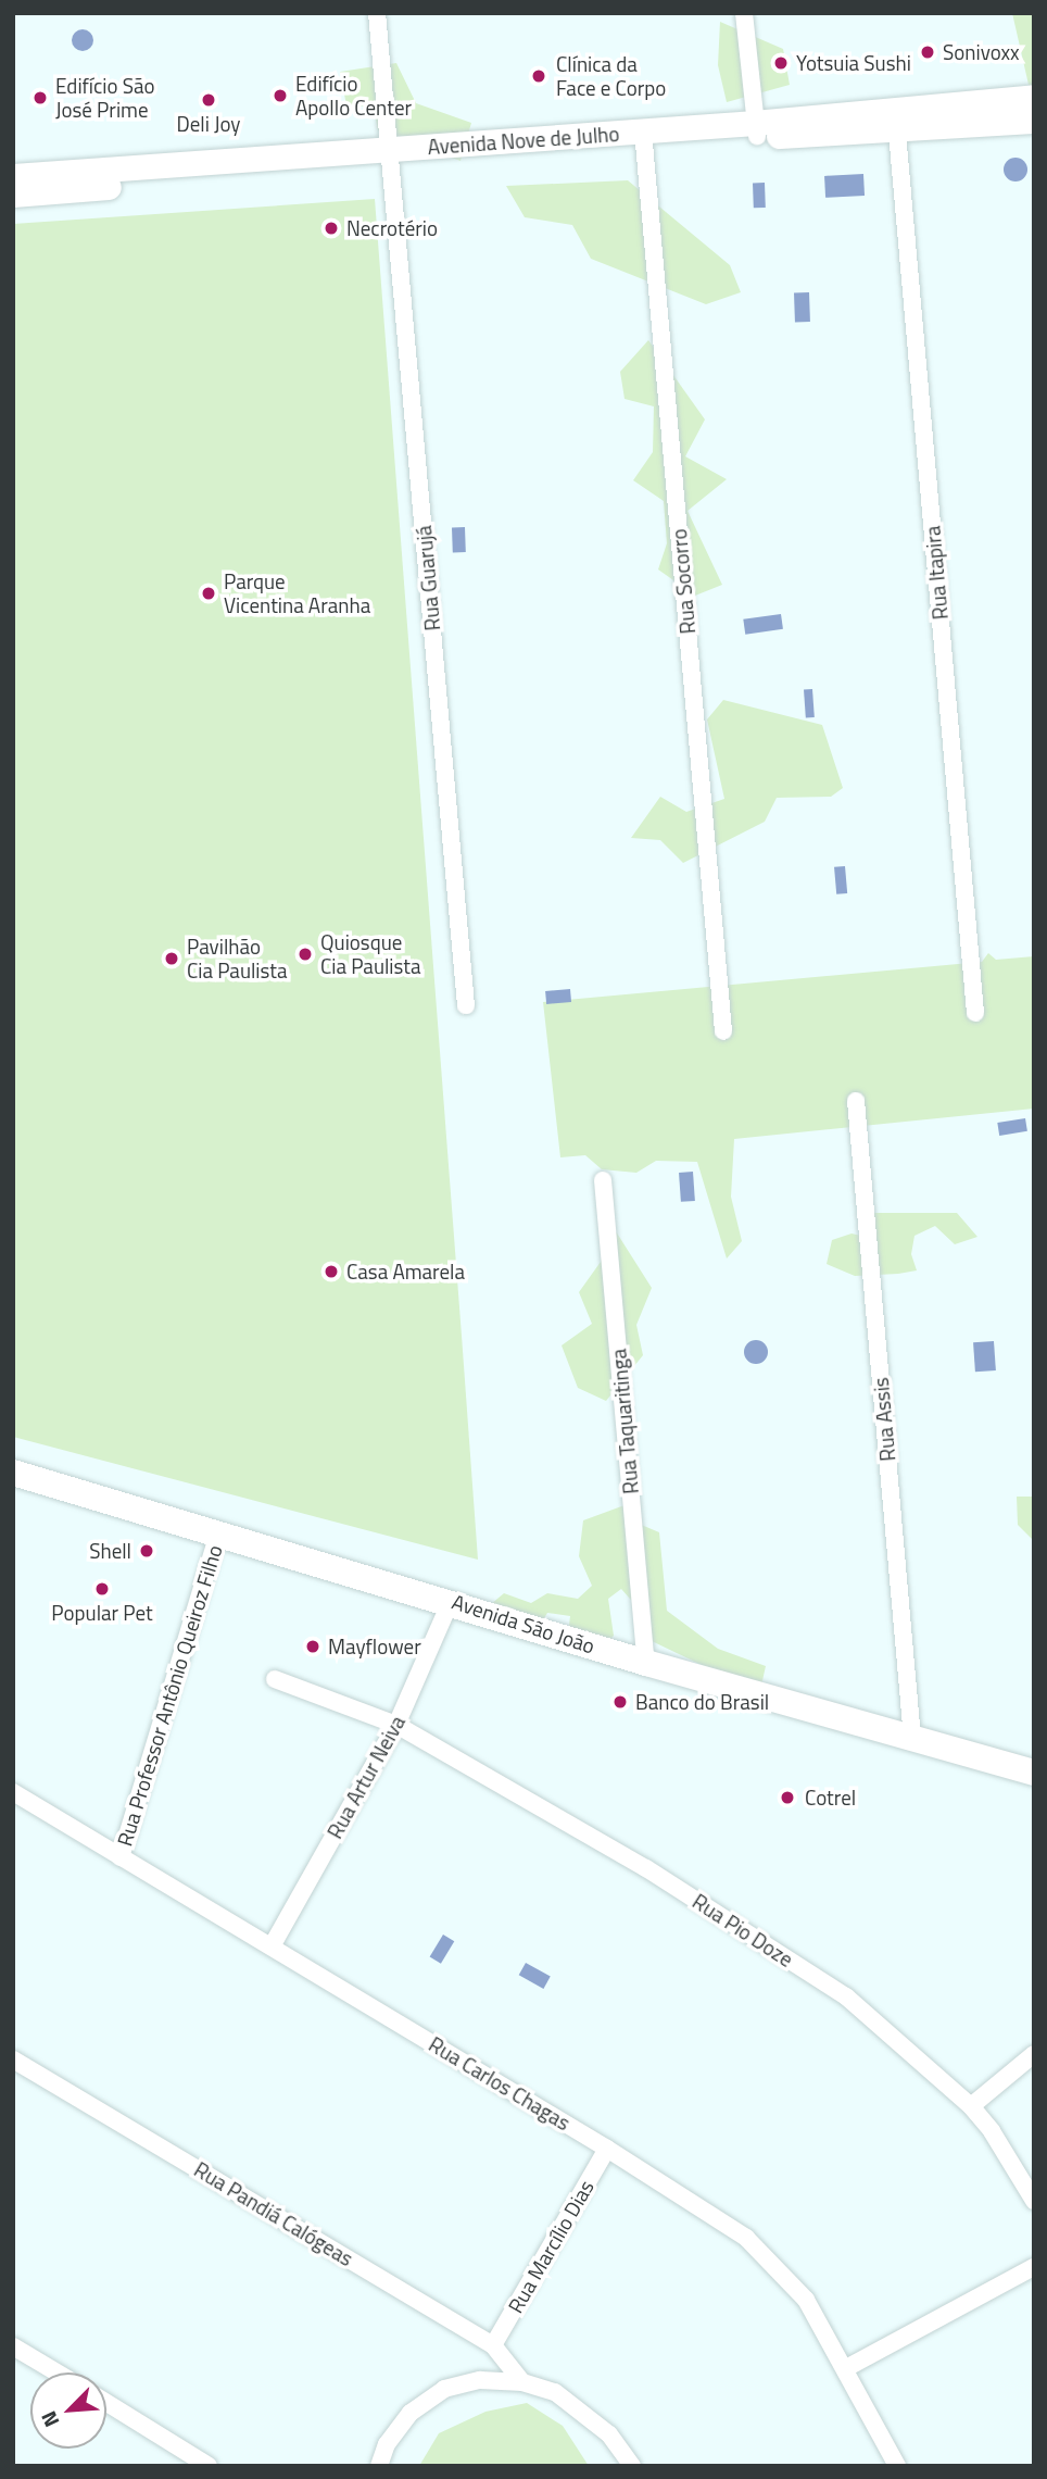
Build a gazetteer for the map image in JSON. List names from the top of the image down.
{
  "streets": {
    "main road": ["Avenida Nove de Julho", "Avenida São João"],
    "street": [
      "Rua Itapira",
      "Rua Guarujá",
      "Rua Socorro",
      "Rua Assis",
      "Rua Taquaritinga",
      "Rua Professor Antônio Queiroz Filho",
      "Rua Artur Neiva",
      "Rua Pio Doze",
      "Rua Carlos Chagas",
      "Rua Pandiá Calógeas",
      "Rua Marcílio Dias"
    ]
  },
  "crossings": [
    ["Avenida Nove de Julho", "Rua Itapira"],
    ["Avenida Nove de Julho", "Rua Guarujá"],
    ["Avenida Nove de Julho", "Rua Socorro"],
    ["Rua Assis", "Avenida São João"],
    ["Rua Taquaritinga", "Avenida São João"],
    ["Avenida São João", "Rua Professor Antônio Queiroz Filho"],
    ["Avenida São João", "Rua Artur Neiva"],
    ["Rua Professor Antônio Queiroz Filho", "Rua Carlos Chagas"],
    ["Rua Artur Neiva", "Rua Pio Doze"],
    ["Rua Artur Neiva", "Rua Carlos Chagas"],
    ["Rua Carlos Chagas", "Rua Marcílio Dias"],
    ["Rua Pandiá Calógeas", "Rua Marcílio Dias"]
  ],
  "places": [
    "Sonivoxx",
    "Yotsuia Sushi",
    "Clínica da Face e Corpo",
    "Edifício Apollo Center",
    "Edifício São José Prime",
    "Deli Joy",
    "Necrotério",
    "Parque Vicentina Aranha",
    "Quiosque Cia Paulista",
    "Pavilhão Cia Paulista",
    "Casa Amarela",
    "Shell",
    "Popular Pet",
    "Mayflower",
    "Banco do Brasil",
    "Cotrel"
  ],
  "north": "bottom left"
}
